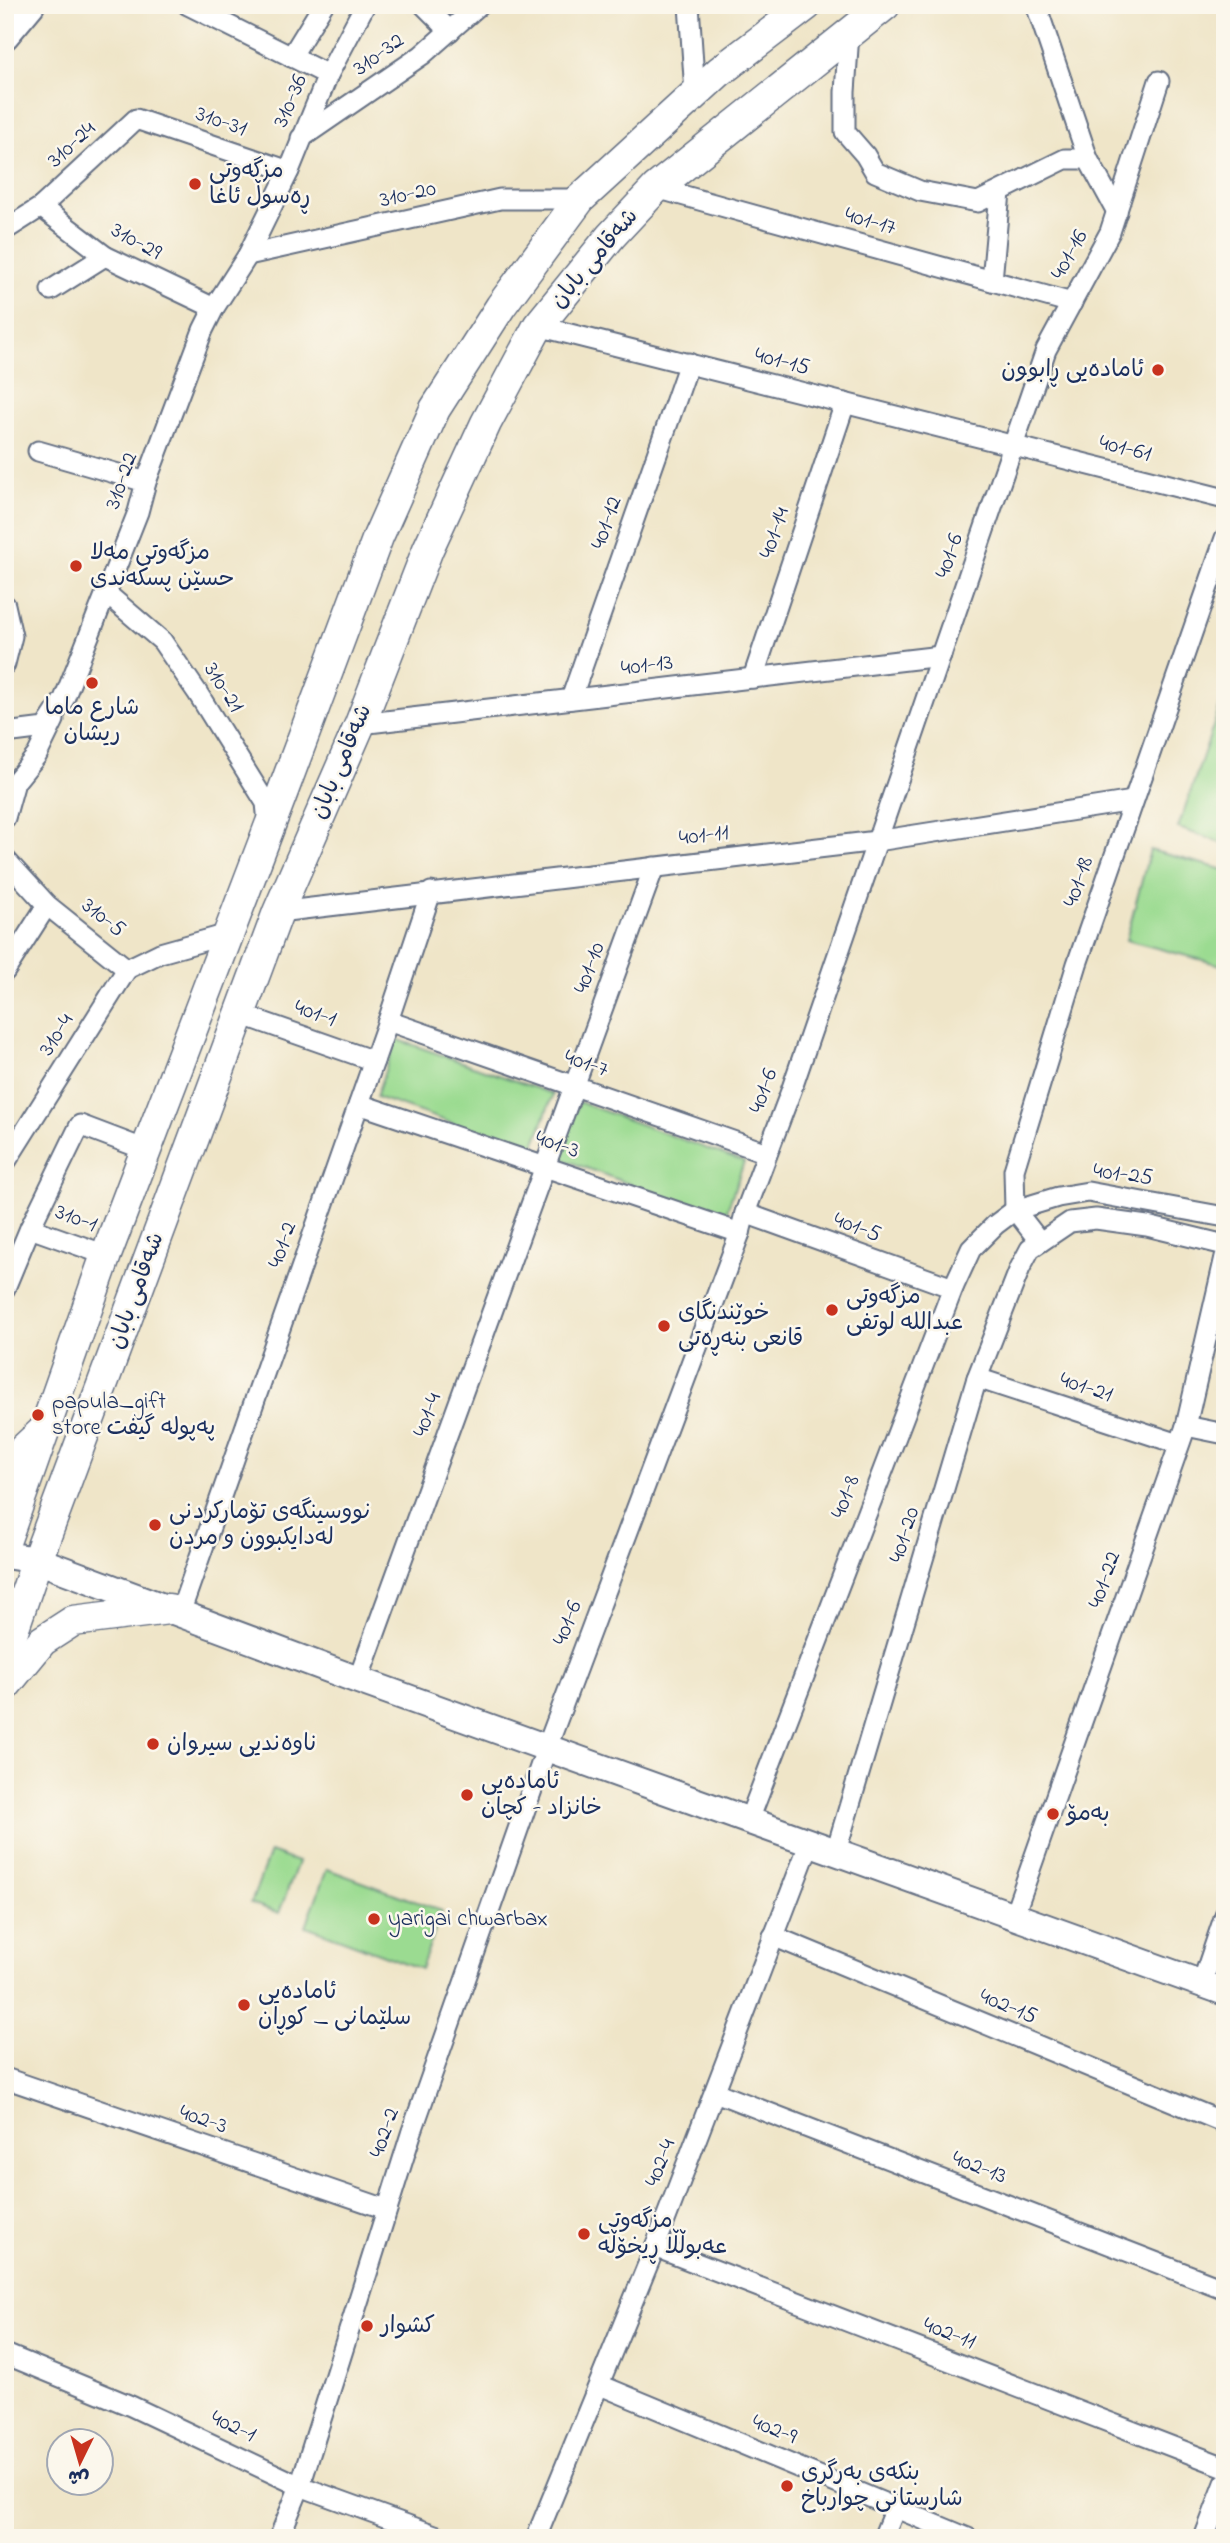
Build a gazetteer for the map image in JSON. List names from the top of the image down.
{
  "streets": {
    "main road": ["شەقامی بابان"],
    "street": [
      "310-32",
      "310-36",
      "310-31",
      "310-24",
      "310-20",
      "401-17",
      "310-29",
      "401-16",
      "401-15",
      "401-61",
      "310-22",
      "401-12",
      "401-14",
      "401-6",
      "401-13",
      "310-21",
      "401-11",
      "401-18",
      "310-5",
      "401-10",
      "401-1",
      "310-4",
      "401-7",
      "401-3",
      "401-25",
      "310-1",
      "401-5",
      "401-2",
      "401-21",
      "401-4",
      "401-8",
      "401-20",
      "401-22",
      "402-15",
      "402-3",
      "402-2",
      "402-4",
      "402-13",
      "402-11",
      "402-1",
      "402-9"
    ]
  },
  "crossings": [
    ["310-32", "310-36"],
    ["310-36", "310-31"],
    ["310-36", "310-20"],
    ["310-36", "310-22"],
    ["310-31", "310-24"],
    ["310-24", "310-29"],
    ["310-20", "شەقامی بابان"],
    ["310-20", "310-22"],
    ["401-17", "401-16"],
    ["401-17", "شەقامی بابان"],
    ["310-29", "310-22"],
    ["401-16", "401-15"],
    ["401-16", "401-61"],
    ["401-16", "401-6"],
    ["شەقامی بابان", "401-15"],
    ["شەقامی بابان", "401-13"],
    ["شەقامی بابان", "310-21"],
    ["شەقامی بابان", "401-11"],
    ["شەقامی بابان", "310-5"],
    ["شەقامی بابان", "401-1"],
    ["شەقامی بابان", "310-1"],
    ["401-15", "401-61"],
    ["401-15", "401-12"],
    ["401-15", "401-14"],
    ["401-15", "401-6"],
    ["401-61", "401-6"],
    ["310-22", "310-21"],
    ["401-12", "401-13"],
    ["401-14", "401-13"],
    ["401-6", "401-13"],
    ["401-6", "401-11"],
    ["401-6", "401-7"],
    ["401-6", "401-3"],
    ["401-6", "401-5"],
    ["401-6", "402-2"],
    ["401-11", "401-18"],
    ["401-11", "401-10"],
    ["401-11", "401-2"],
    ["401-18", "401-25"],
    ["401-18", "401-8"],
    ["310-5", "310-4"],
    ["401-10", "401-7"],
    ["401-10", "401-3"],
    ["401-10", "401-4"],
    ["401-1", "401-2"],
    ["401-7", "401-2"],
    ["401-3", "401-2"],
    ["401-3", "401-4"],
    ["401-25", "401-8"],
    ["401-25", "401-20"],
    ["401-5", "401-8"],
    ["401-21", "401-20"],
    ["401-21", "401-22"],
    ["402-15", "402-4"],
    ["402-3", "402-2"],
    ["402-2", "402-1"],
    ["402-4", "402-13"],
    ["402-4", "402-11"],
    ["402-4", "402-9"]
  ],
  "places": [
    "مزگەوتی ڕەسوڵ ئاغا",
    "ئامادەیی ڕابوون",
    "مزگەوتی مەلا حسێن پسکەندی",
    "شارع ماما ريشان",
    "مزگەوتی عبداللە لوتفی",
    "خوێندنگای قانعی بنەڕەتی",
    "papula_gift store پەپولە گیفت",
    "نووسینگەی تۆمارکردنی لەدایکبوون و مردن",
    "ناوەندیی سیروان",
    "ئامادەیی خانزاد - کچان",
    "بەمۆ",
    "yarigai chwarbax",
    "ئامادەیی سلێمانی _ کوڕان",
    "مزگەوتی عەبوڵڵا ڕیخۆڵە",
    "كشوار",
    "بنکەی بەرگری شارستانی چوارباخ"
  ],
  "north": "bottom"
}
